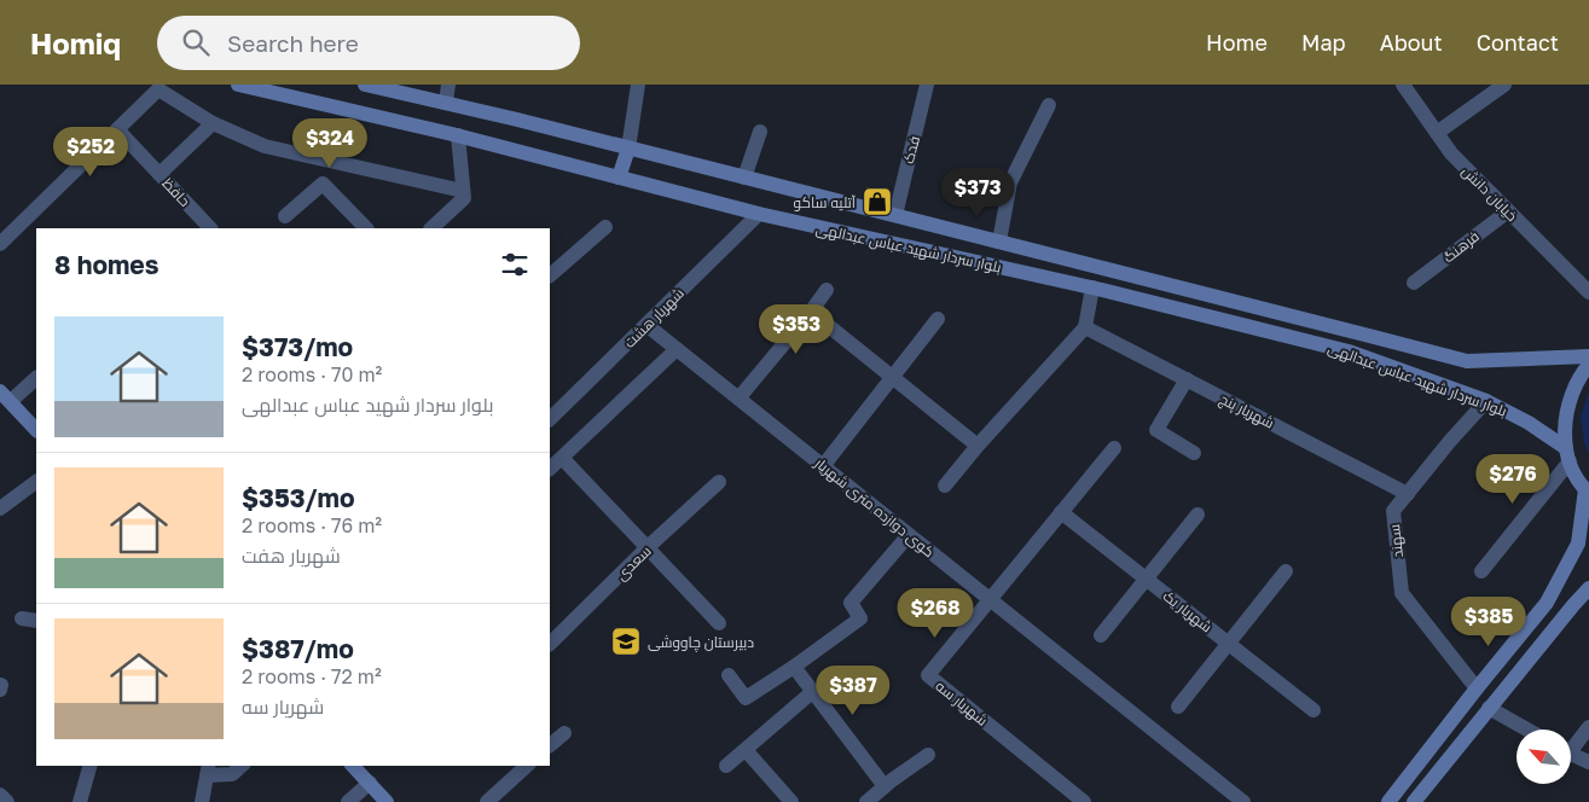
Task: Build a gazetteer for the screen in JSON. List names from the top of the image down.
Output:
{
  "streets": {
    "street": [
      "فدک",
      "حافظ",
      "خیابان دانش",
      "فرهنگ",
      "بلوار سردار شهید عباس عبدالهی",
      "شهریار هشت",
      "شهریار پنج",
      "کوی دوازده متری شهریار",
      "سهند",
      "سعدی",
      "شهریار یک",
      "شهریار سه"
    ]
  },
  "crossings": [
    ["فدک", "بلوار سردار شهید عباس عبدالهی"],
    ["خیابان دانش", "فرهنگ"],
    ["بلوار سردار شهید عباس عبدالهی", "شهریار هشت"],
    ["بلوار سردار شهید عباس عبدالهی", "سهند"],
    ["شهریار هشت", "کوی دوازده متری شهریار"],
    ["شهریار پنج", "سهند"],
    ["کوی دوازده متری شهریار", "شهریار سه"],
    ["شهریار یک", "شهریار سه"]
  ],
  "places": {
    "shop": ["آتلیه ساکو"],
    "school or university": ["دبیرستان چاووشی"]
  },
  "north": "top left",
  "page": {
    "header": "Homiq",
    "search": "Search here",
    "nav": [
      "Home",
      "Map",
      "About",
      "Contact"
    ],
    "price": [
      "$324",
      "$252",
      "$373",
      "$353",
      "$276",
      "$268",
      "$385",
      "$387"
    ],
    "heading": "8 homes",
    "list": [
      {
        "name": "$373/mo",
        "note": "2 rooms · 70 m² · بلوار سردار شهید عباس عبدالهی"
      },
      {
        "name": "$353/mo",
        "note": "2 rooms · 76 m² · شهریار هفت"
      },
      {
        "name": "$387/mo",
        "note": "2 rooms · 72 m² · شهریار سه"
      }
    ]
  }
}
